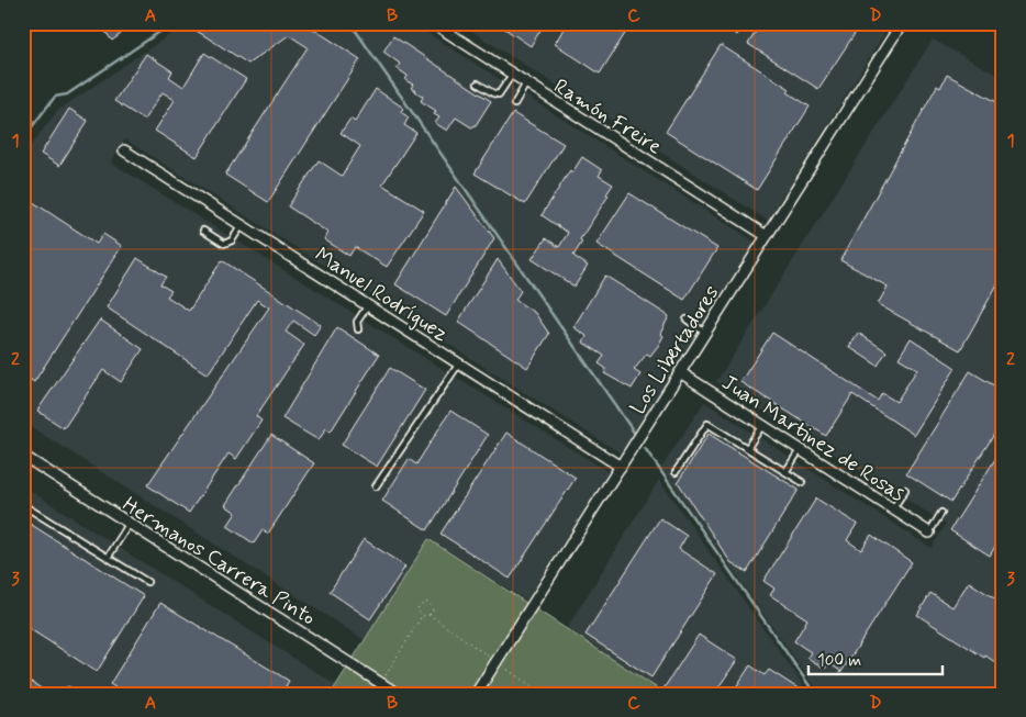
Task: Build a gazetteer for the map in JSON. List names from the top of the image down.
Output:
{
  "streets": {
    "street": [
      "Ramón Freire",
      "Manuel Rodríguez",
      "Los Libertadores",
      "Juan Martinez de Rosas",
      "Hermanos Carrera Pinto"
    ]
  },
  "crossings": [
    ["Ramón Freire", "Los Libertadores"],
    ["Manuel Rodríguez", "Los Libertadores"],
    ["Los Libertadores", "Juan Martinez de Rosas"]
  ],
  "scale_bar": "100 m",
  "grid": {
    "columns": [
      "A",
      "B",
      "C",
      "D"
    ],
    "rows": ["1", "2", "3"]
  }
}
